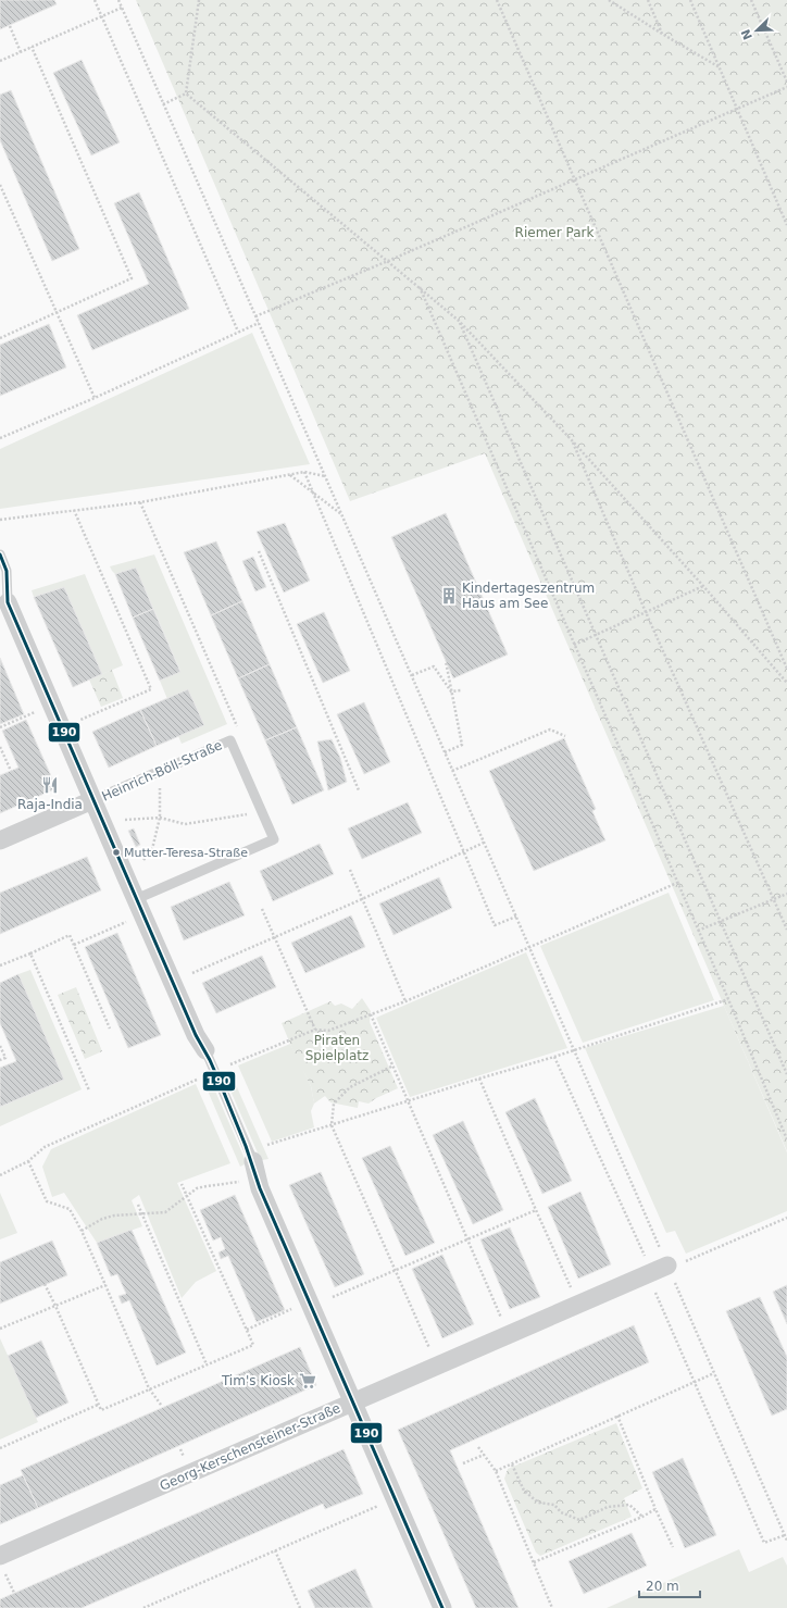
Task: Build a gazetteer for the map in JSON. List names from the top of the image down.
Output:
{
  "streets": {
    "street": ["Heinrich-Böll-Straße", "Georg-Kerschensteiner-Straße"]
  },
  "parks": ["Riemer Park", "Piraten Spielplatz"],
  "places": {
    "building": ["Kindertageszentrum Haus am See"],
    "restaurant": ["Raja-India"],
    "other": ["Mutter-Teresa-Straße"],
    "supermarket": ["Tim's Kiosk"]
  },
  "lines": ["transit line 190"],
  "scale_bar": "20 m",
  "north": "bottom left"
}
